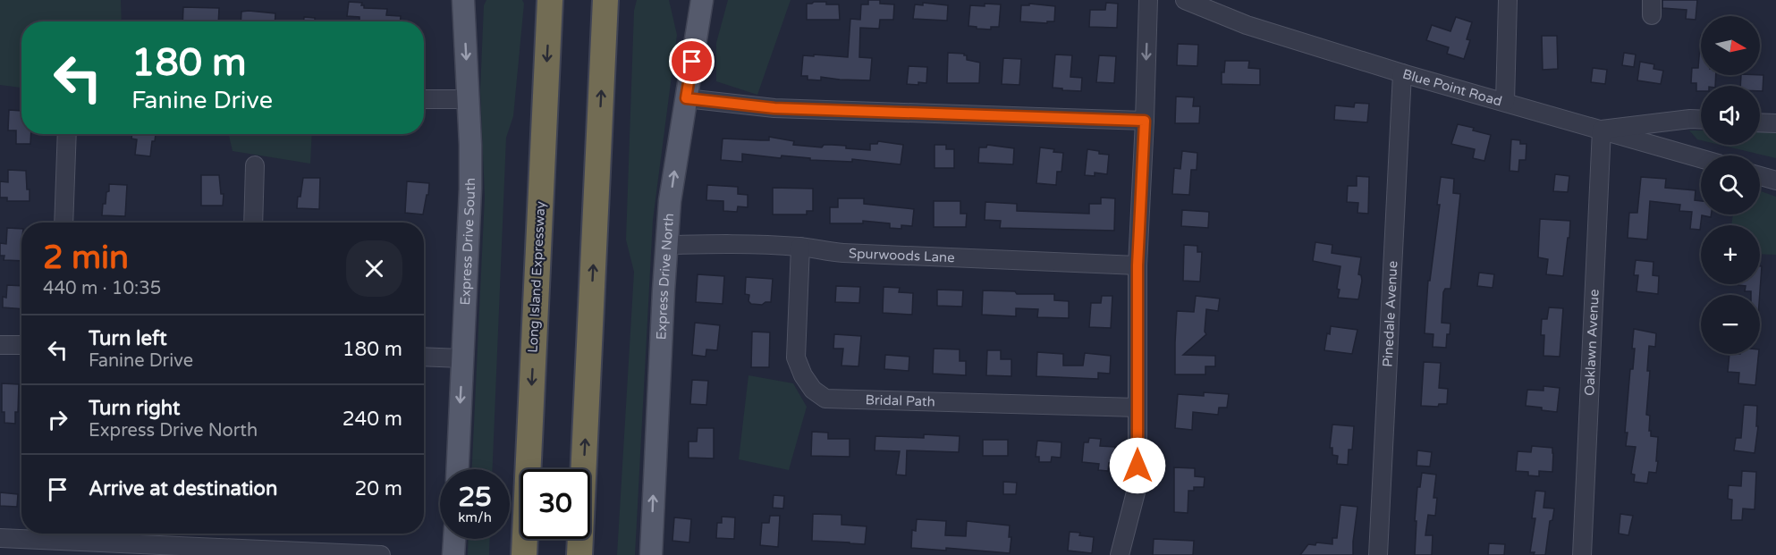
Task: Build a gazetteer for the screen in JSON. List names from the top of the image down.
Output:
{
  "streets": {
    "highway": ["Long Island Expressway"],
    "main road": ["Express Drive South", "Express Drive North"],
    "street": [
      "Blue Point Road",
      "Spurwoods Lane",
      "Pinedale Avenue",
      "Oaklawn Avenue",
      "Bridal Path"
    ]
  },
  "crossings": [
    ["Blue Point Road", "Pinedale Avenue"],
    ["Blue Point Road", "Oaklawn Avenue"],
    ["Spurwoods Lane", "Express Drive North"],
    ["Spurwoods Lane", "Bridal Path"]
  ],
  "one_way": ["Express Drive South", "Express Drive North"],
  "north": "right",
  "page": {
    "map_buttons": ["+", "−"],
    "turn": ["180 m", "Fanine Drive"],
    "heading": ["2 min", "440 m · 10:35"],
    "list": [
      {
        "name": "Turn left",
        "note": "Fanine Drive",
        "value": "180 m"
      },
      {
        "name": "Turn right",
        "note": "Express Drive North",
        "value": "240 m"
      },
      {
        "name": "Arrive at destination",
        "value": "20 m"
      }
    ],
    "speed": "25 km/h",
    "limit": "30"
  }
}
